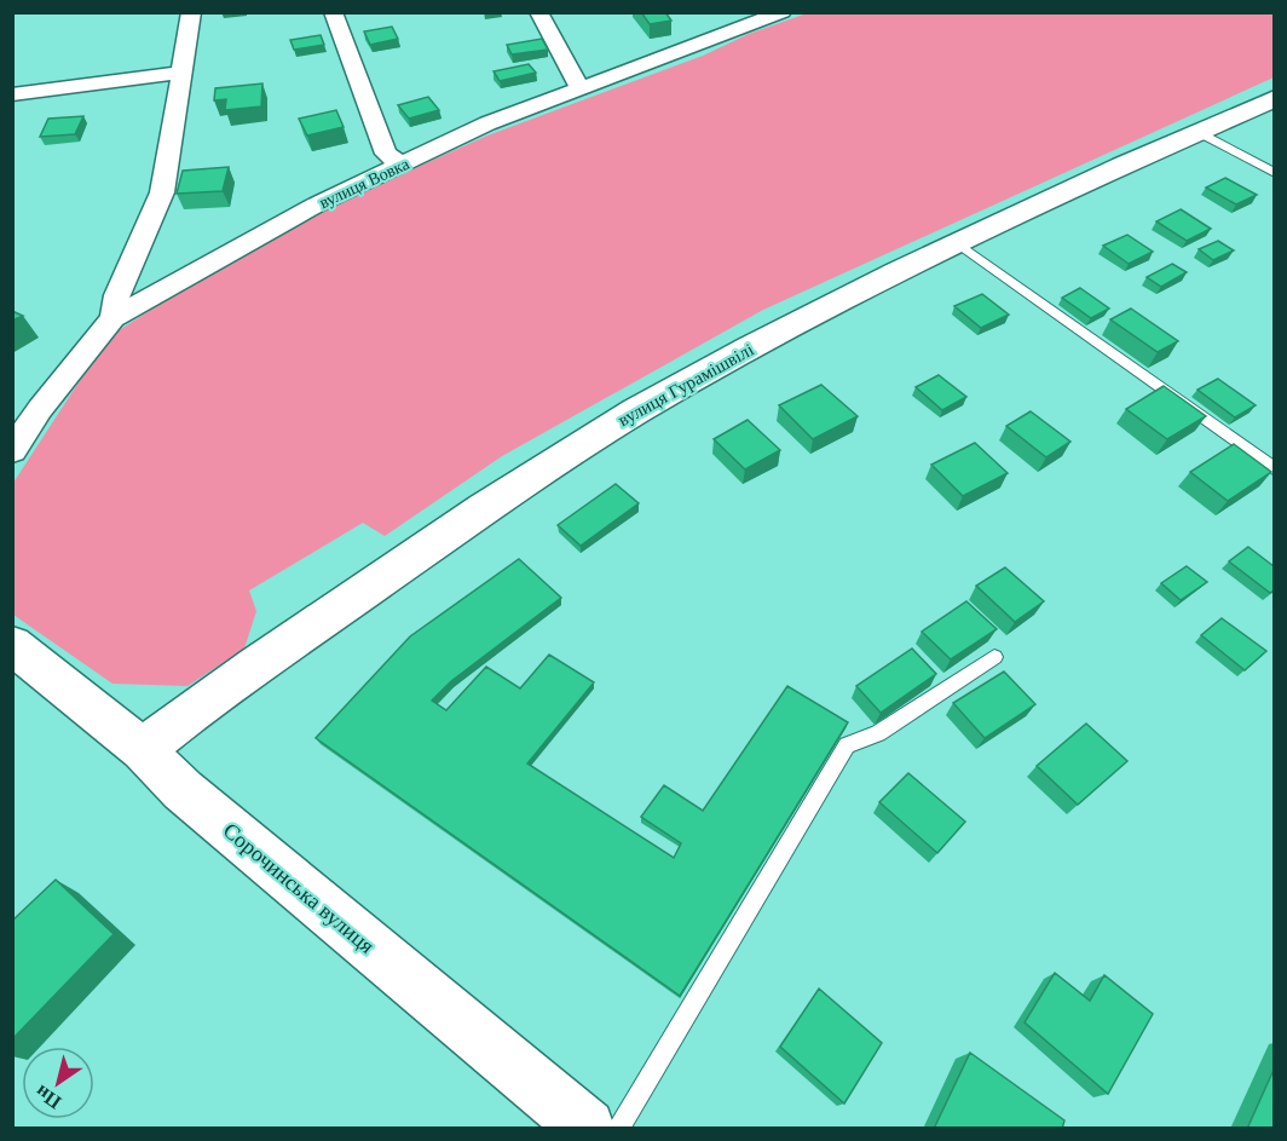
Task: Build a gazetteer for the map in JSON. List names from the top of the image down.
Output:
{
  "streets": {
    "main road": ["вулиця Гурамішвілі", "Сорочинська вулиця"],
    "street": ["вулиця Вовка"]
  },
  "crossings": [
    ["вулиця Гурамішвілі", "Сорочинська вулиця"]
  ],
  "north": "bottom left"
}
